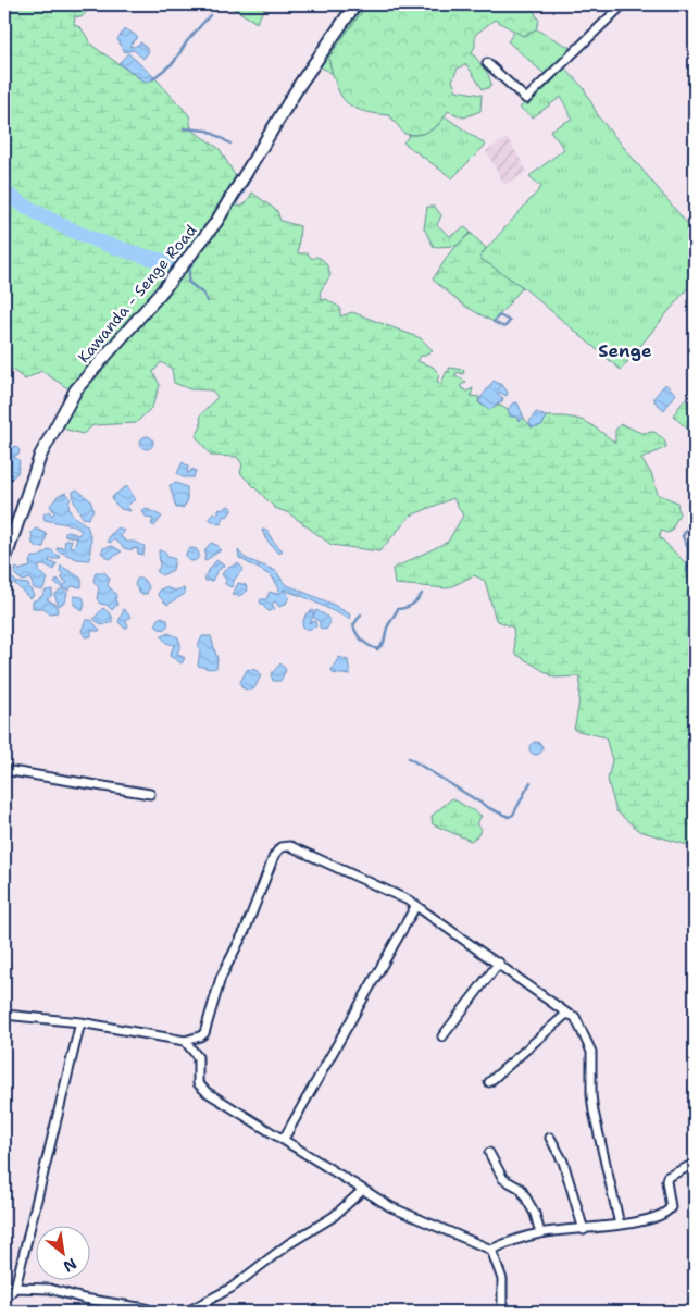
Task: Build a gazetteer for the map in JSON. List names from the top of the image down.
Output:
{
  "streets": {
    "street": ["Kawanda - Senge Road"]
  },
  "districts": ["Senge"],
  "north": "bottom right"
}
